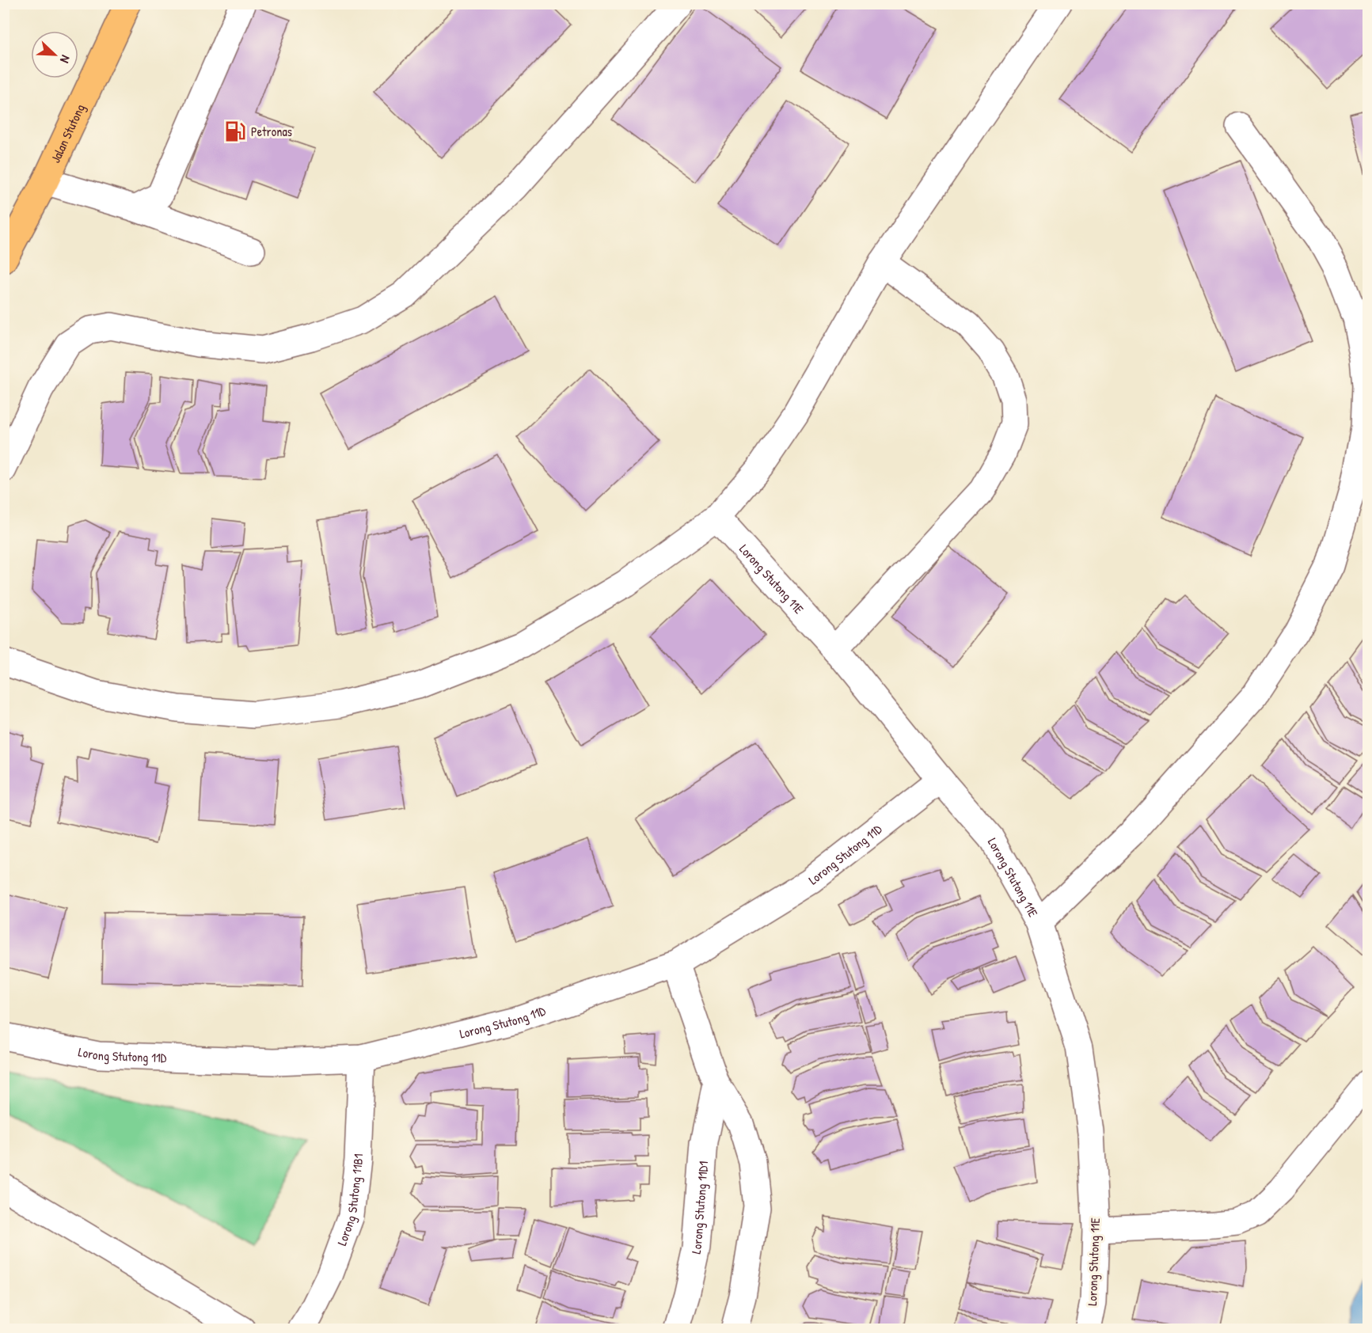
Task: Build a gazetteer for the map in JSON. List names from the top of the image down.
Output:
{
  "streets": {
    "main road": ["Jalan Stutong"],
    "street": [
      "Lorong Stutong 11E",
      "Lorong Stutong 11D",
      "Lorong Stutong 11B1",
      "Lorong Stutong 11D1"
    ]
  },
  "crossings": [
    ["Lorong Stutong 11E", "Lorong Stutong 11D"],
    ["Lorong Stutong 11D", "Lorong Stutong 11B1"]
  ],
  "places": {
    "fuel station": ["Petronas"]
  },
  "north": "bottom right"
}
